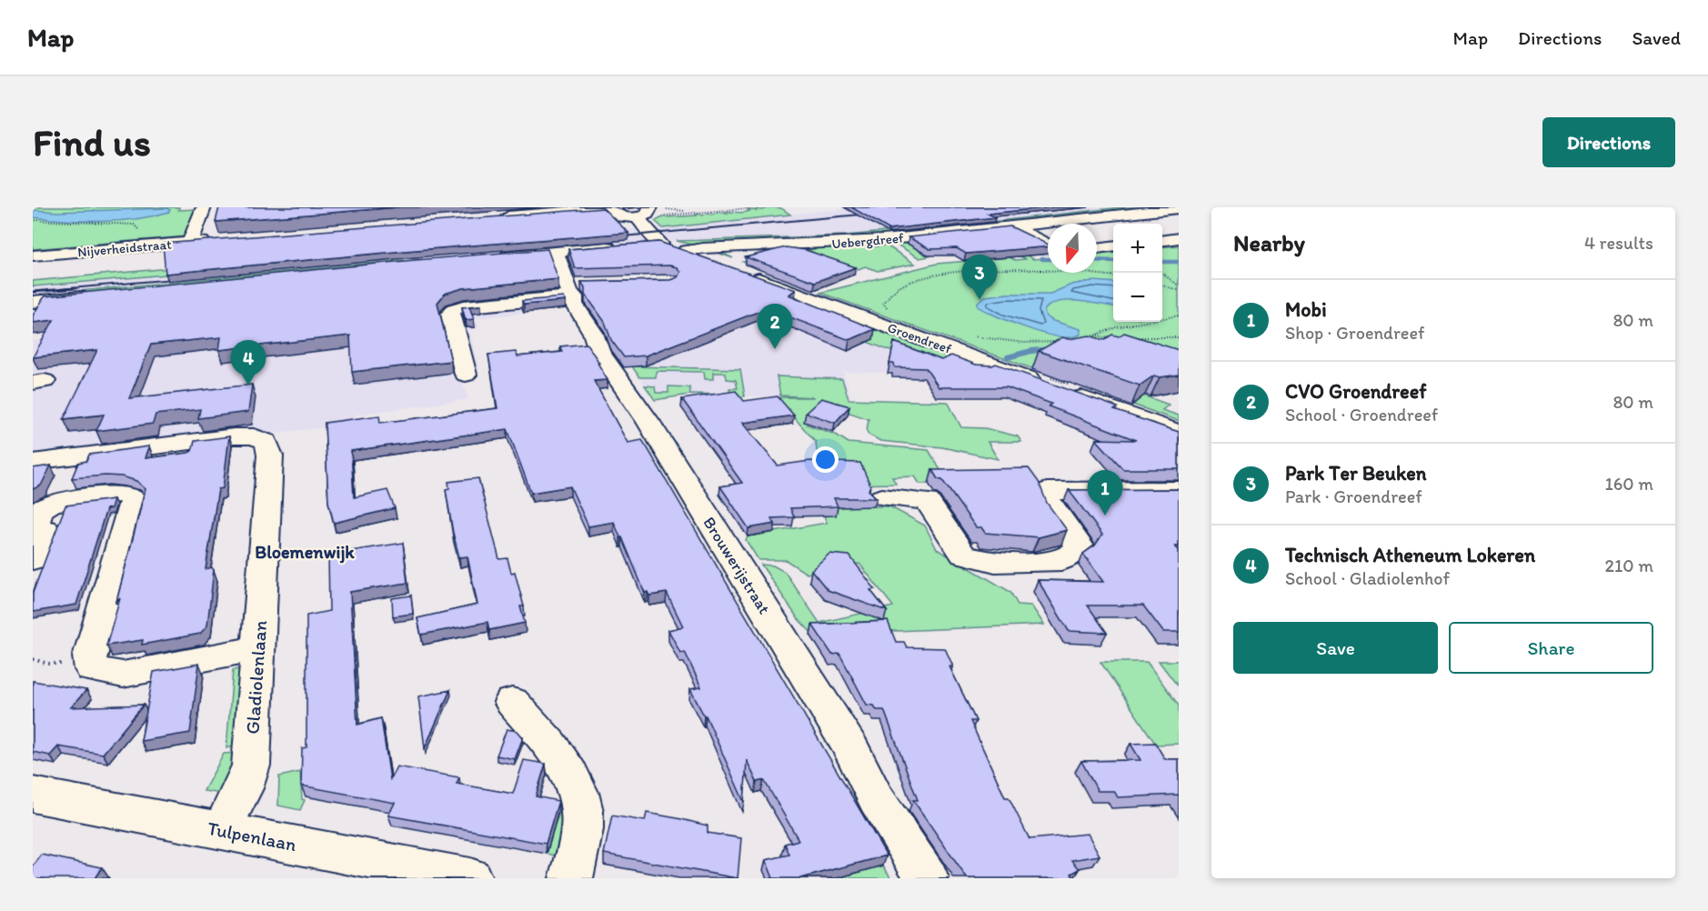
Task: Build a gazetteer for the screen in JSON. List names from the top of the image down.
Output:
{
  "streets": {
    "street": [
      "Uebergdreef",
      "Nijverheidstraat",
      "Groendreef",
      "Brouwerijstraat",
      "Gladiolenlaan",
      "Tulpenlaan"
    ]
  },
  "crossings": [
    ["Gladiolenlaan", "Tulpenlaan"]
  ],
  "districts": ["Bloemenwijk"],
  "north": "bottom",
  "page": {
    "header": "Map",
    "nav": ["Map", "Directions", "Saved"],
    "buttons": [
      "Directions",
      ["Save", "Share"]
    ],
    "title": "Find us",
    "heading": ["Nearby", "4 results"],
    "map_buttons": ["+", "−"],
    "pins": [
      "3",
      "2",
      "4",
      "1"
    ],
    "list": [
      {
        "mark": "1",
        "name": "Mobi",
        "note": "Shop · Groendreef",
        "value": "80 m"
      },
      {
        "mark": "2",
        "name": "CVO Groendreef",
        "note": "School · Groendreef",
        "value": "80 m"
      },
      {
        "mark": "3",
        "name": "Park Ter Beuken",
        "note": "Park · Groendreef",
        "value": "160 m"
      },
      {
        "mark": "4",
        "name": "Technisch Atheneum Lokeren",
        "note": "School · Gladiolenhof",
        "value": "210 m"
      }
    ]
  }
}
